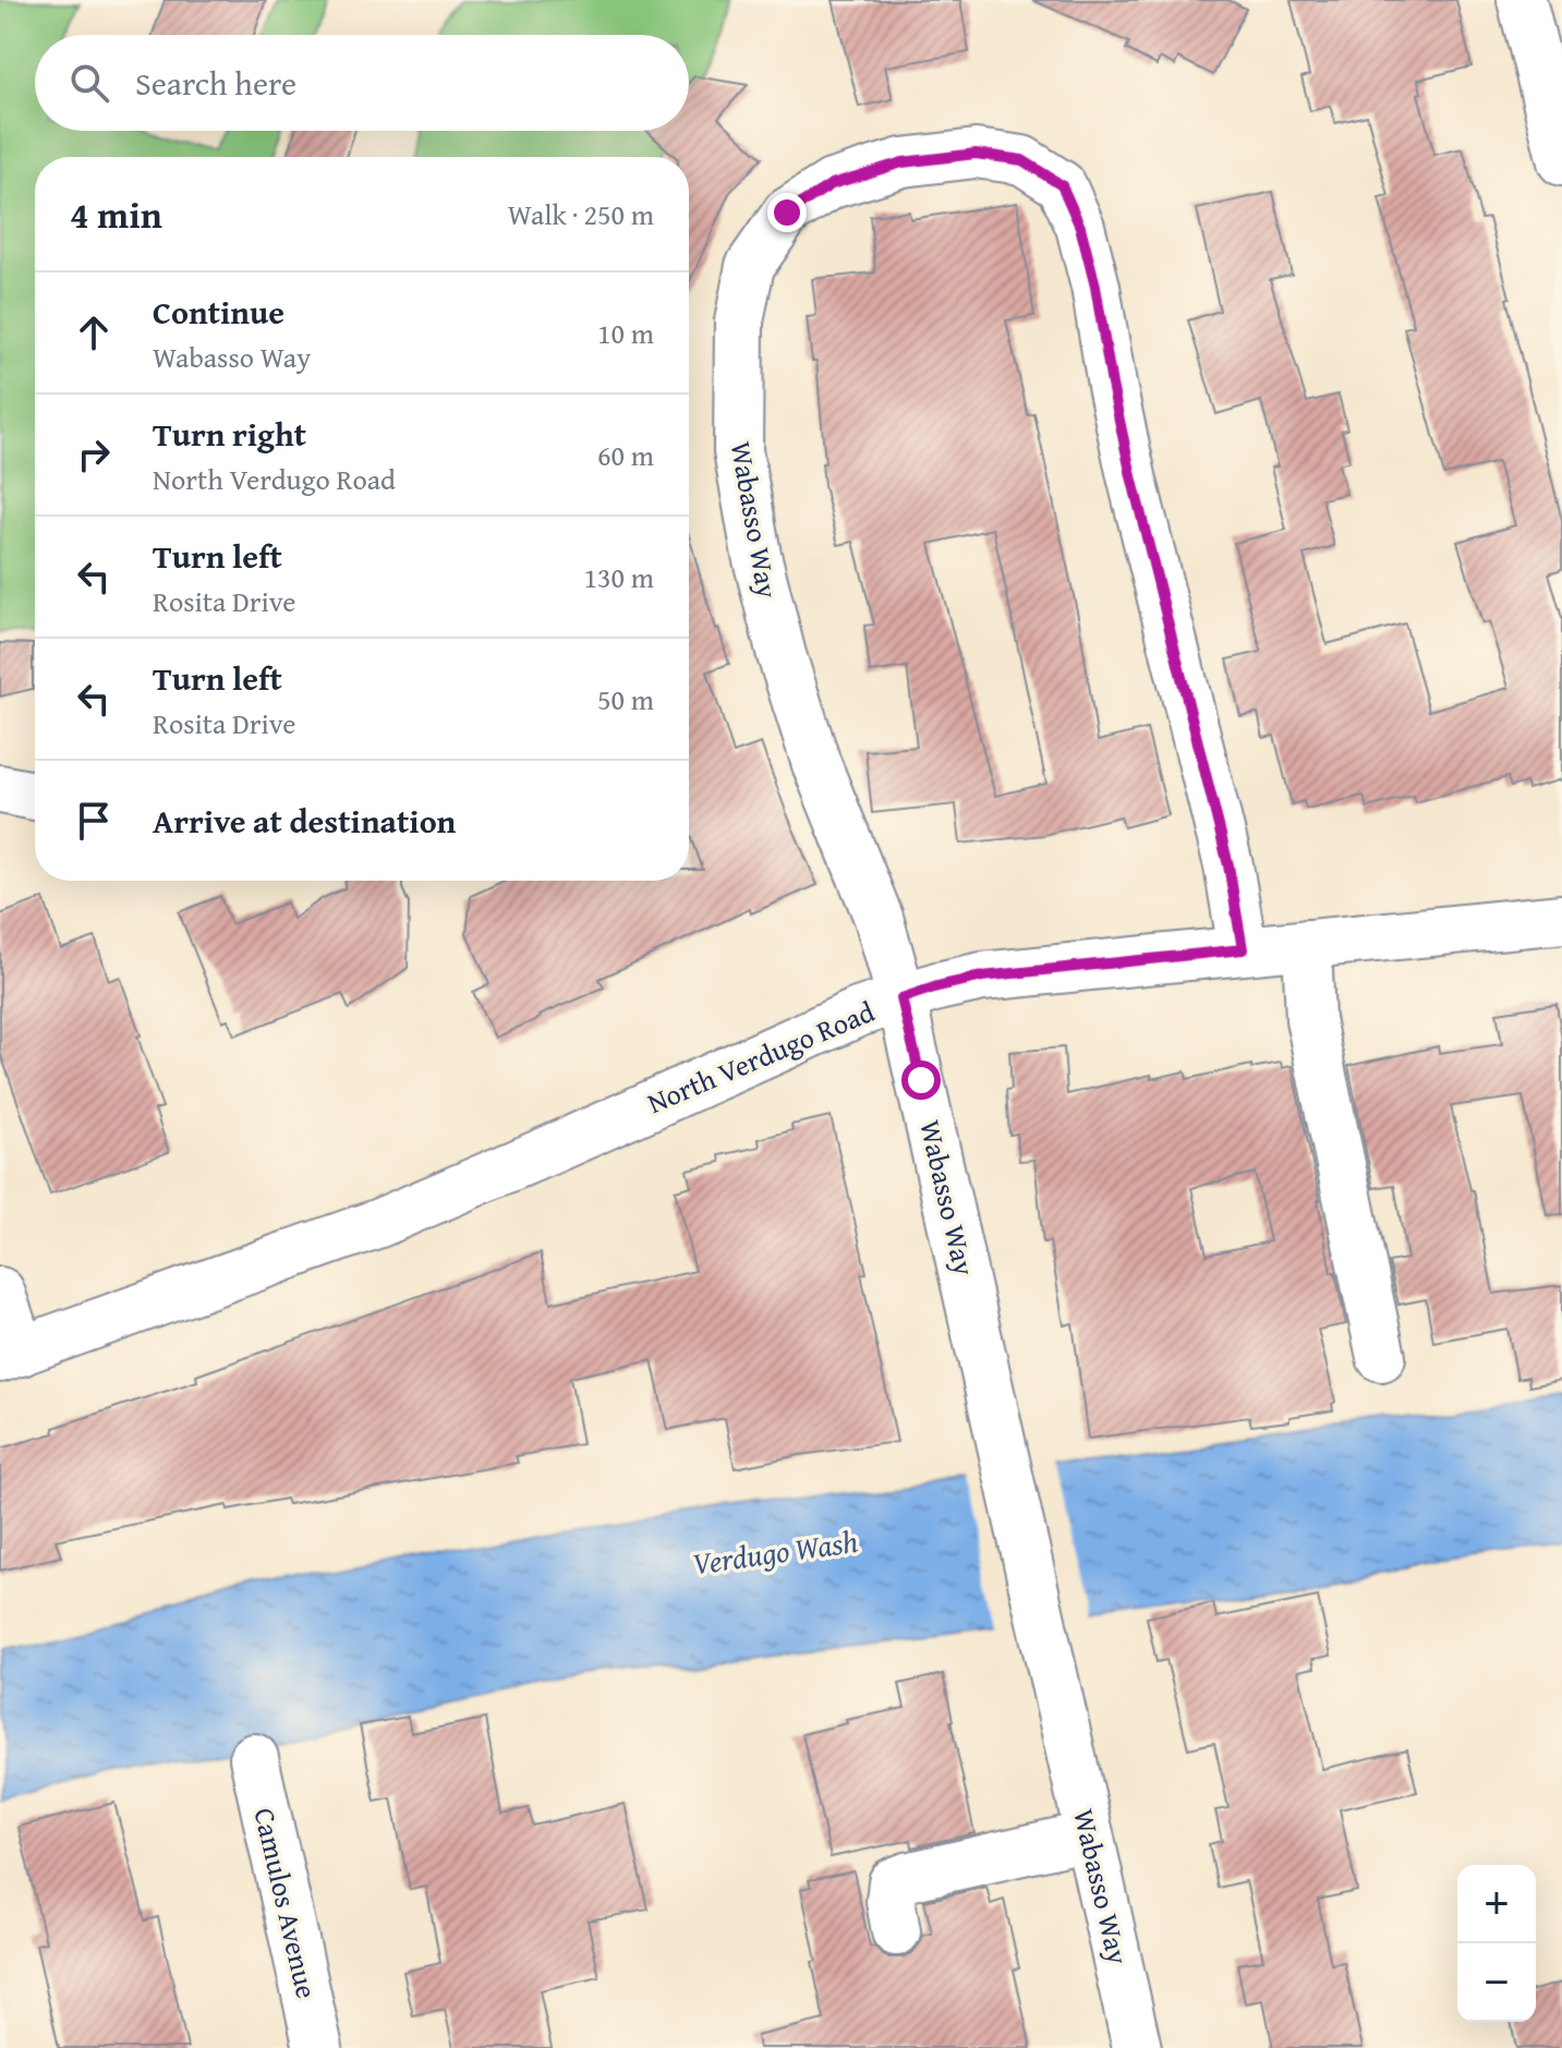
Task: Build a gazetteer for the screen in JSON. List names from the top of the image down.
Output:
{
  "streets": {
    "street": ["Wabasso Way", "North Verdugo Road", "Camulos Avenue"]
  },
  "crossings": [
    ["Wabasso Way", "North Verdugo Road"]
  ],
  "water": ["Verdugo Wash"],
  "page": {
    "search": "Search here",
    "heading": ["4 min", "Walk · 250 m"],
    "list": [
      ["Continue", "Wabasso Way", "10 m"],
      ["Turn right", "North Verdugo Road", "60 m"],
      ["Turn left", "Rosita Drive", "130 m"],
      ["Turn left", "Rosita Drive", "50 m"],
      "Arrive at destination"
    ],
    "map_buttons": ["+", "−"]
  }
}
